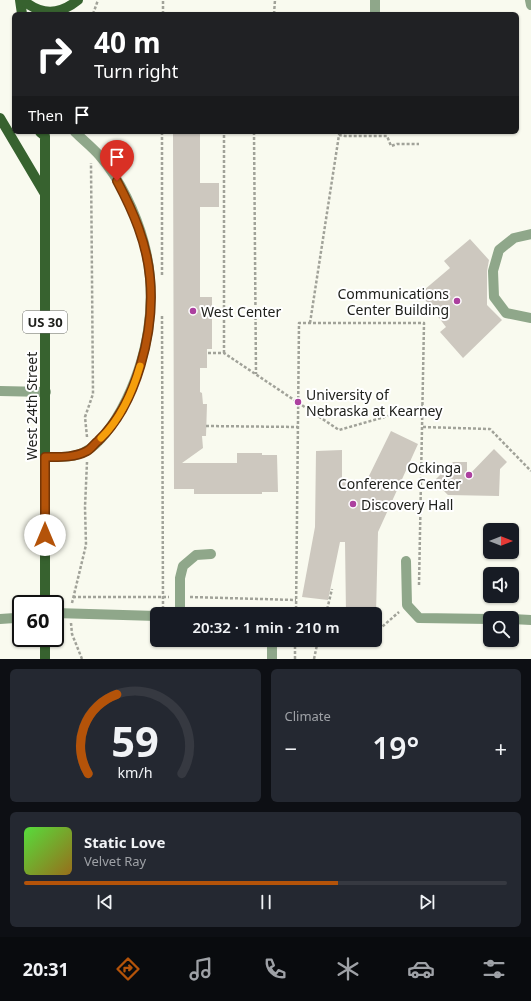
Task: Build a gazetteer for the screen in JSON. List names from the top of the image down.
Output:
{
  "streets": {
    "main road": ["US 30", "West 24th Street"]
  },
  "places": [
    "Communications Center Building",
    "West Center",
    "University of Nebraska at Kearney",
    "Ockinga Conference Center",
    "Discovery Hall"
  ],
  "north": "right",
  "page": {
    "turn": ["40 m", "Turn right"],
    "then": "Then",
    "limit": "60",
    "trip": "20:32 · 1 min · 210 m",
    "tile": "Climate",
    "heat": ["−", "19°", "+"],
    "song": ["Static Love", "Velvet Ray"],
    "tabs": "20:31",
    "gauge": ["59", "km/h"]
  }
}
